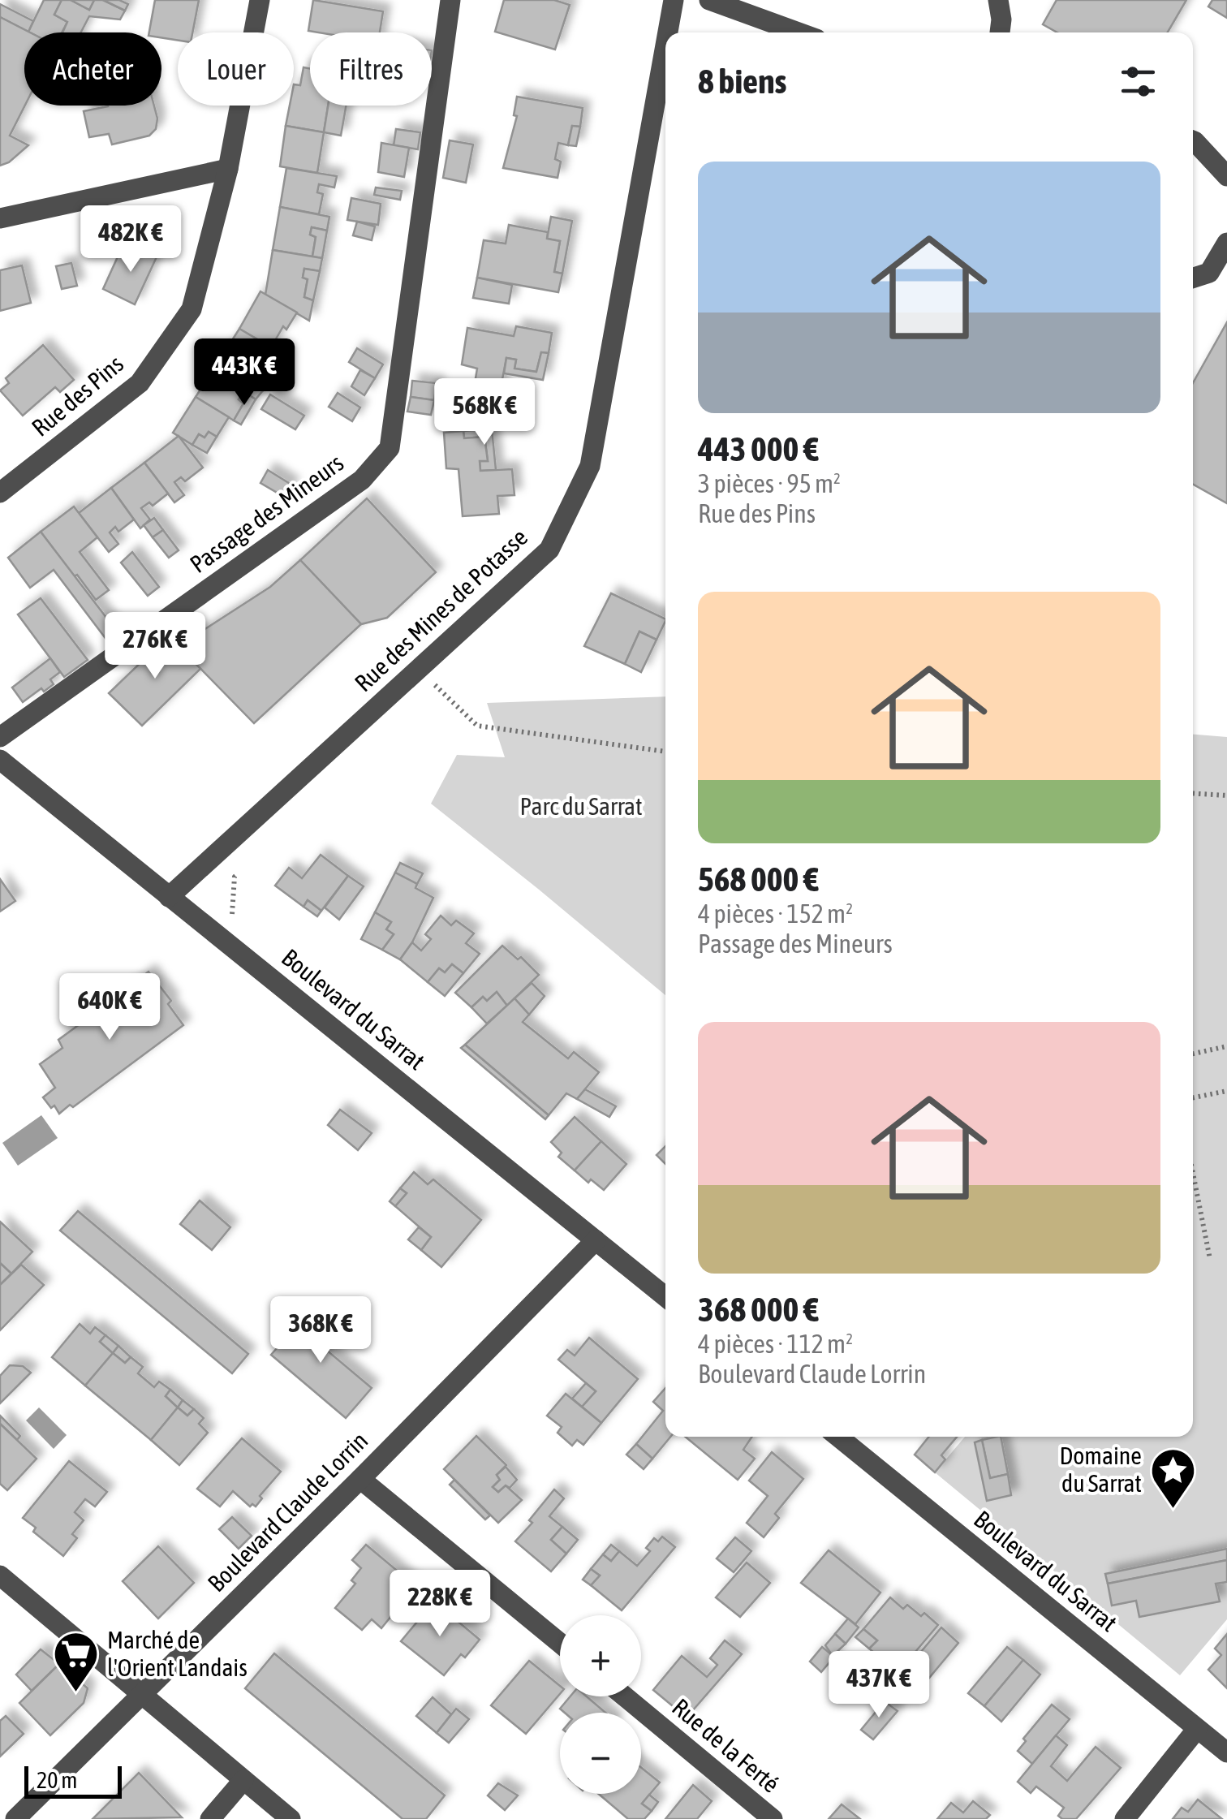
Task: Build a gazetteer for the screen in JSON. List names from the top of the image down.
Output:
{
  "streets": {
    "street": [
      "Rue des Pins",
      "Passage des Mineurs",
      "Rue des Mines de Potasse",
      "Boulevard du Sarrat",
      "Boulevard Claude Lorrin",
      "Rue de la Ferté"
    ]
  },
  "crossings": [
    ["Rue des Mines de Potasse", "Boulevard du Sarrat"],
    ["Boulevard du Sarrat", "Boulevard Claude Lorrin"]
  ],
  "parks": ["Parc du Sarrat"],
  "places": {
    "place": ["Domaine du Sarrat"],
    "supermarket": ["Marché de l'Orient Landais"]
  },
  "scale_bar": "20 m",
  "page": {
    "chip": ["Acheter", "Louer", "Filtres"],
    "heading": "8 biens",
    "list": [
      {
        "name": "443 000 €",
        "note": "3 pièces · 95 m² · Rue des Pins"
      },
      {
        "name": "568 000 €",
        "note": "4 pièces · 152 m² · Passage des Mineurs"
      },
      {
        "name": "368 000 €",
        "note": "4 pièces · 112 m² · Boulevard Claude Lorrin"
      }
    ],
    "price": [
      "482K €",
      "443K €",
      "568K €",
      "276K €",
      "640K €",
      "368K €",
      "228K €",
      "437K €"
    ],
    "map_buttons": ["+", "−"],
    "scale": "20 m"
  }
}
